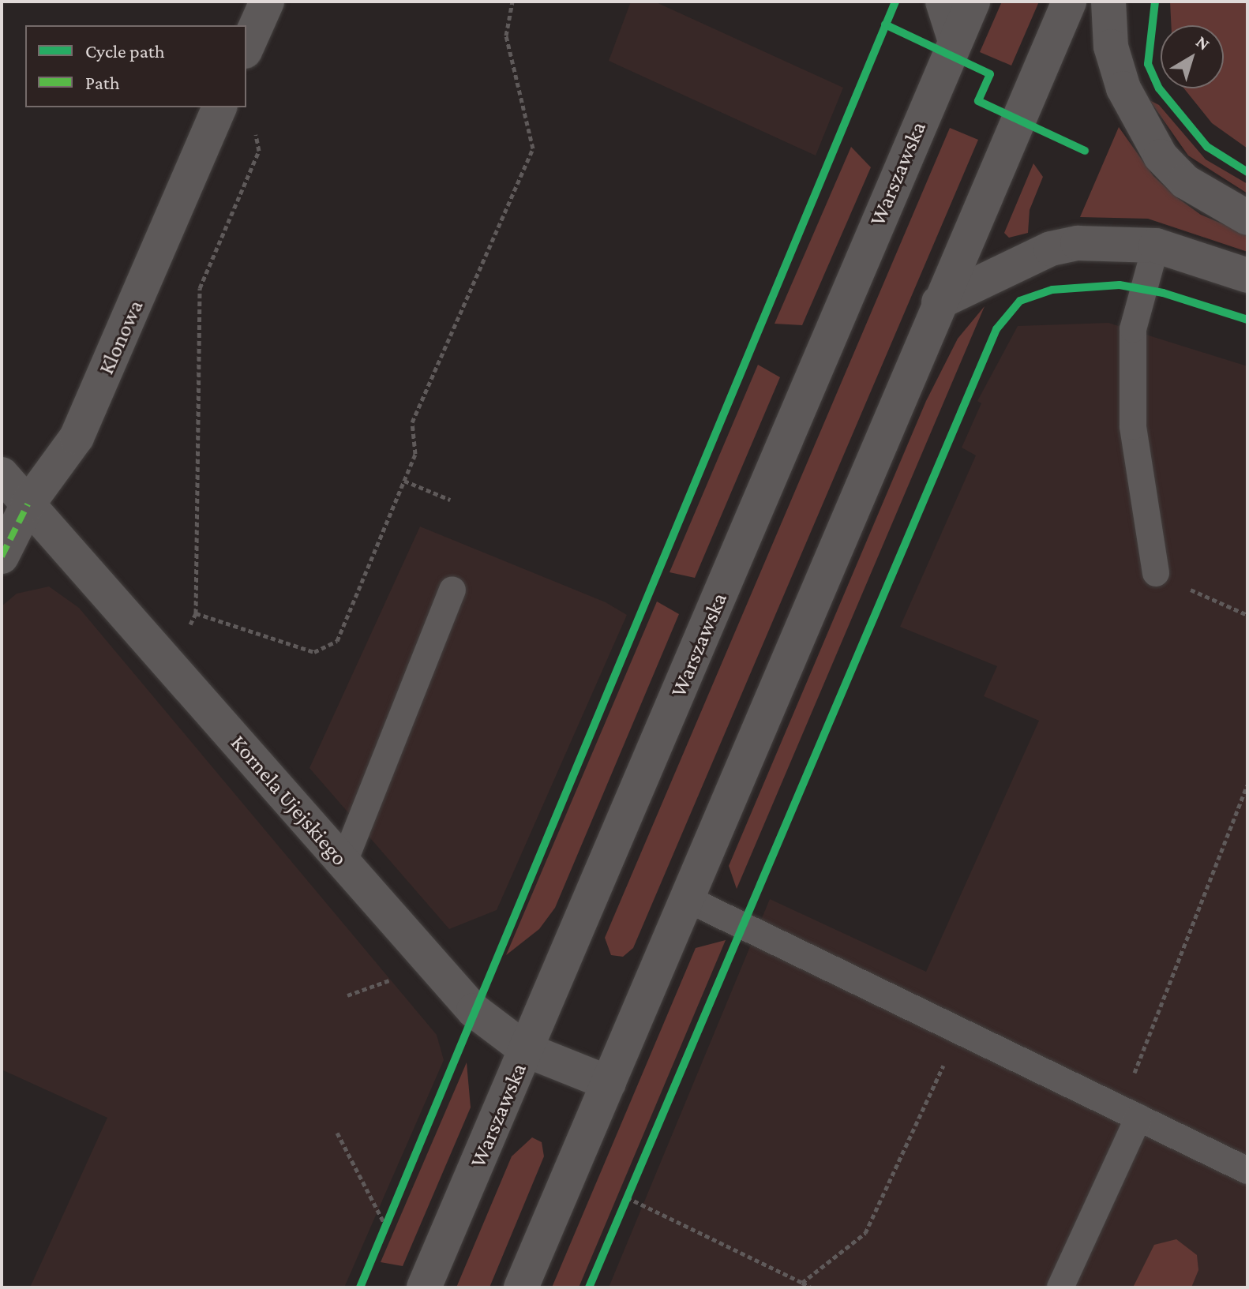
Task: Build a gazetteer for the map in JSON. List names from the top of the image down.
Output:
{
  "streets": {
    "main road": ["Warszawska", "Klonowa", "Kornela Ujejskiego"]
  },
  "crossings": [
    ["Warszawska", "Kornela Ujejskiego"],
    ["Klonowa", "Kornela Ujejskiego"]
  ],
  "legend": ["Cycle path", "Path"],
  "north": "top right"
}
